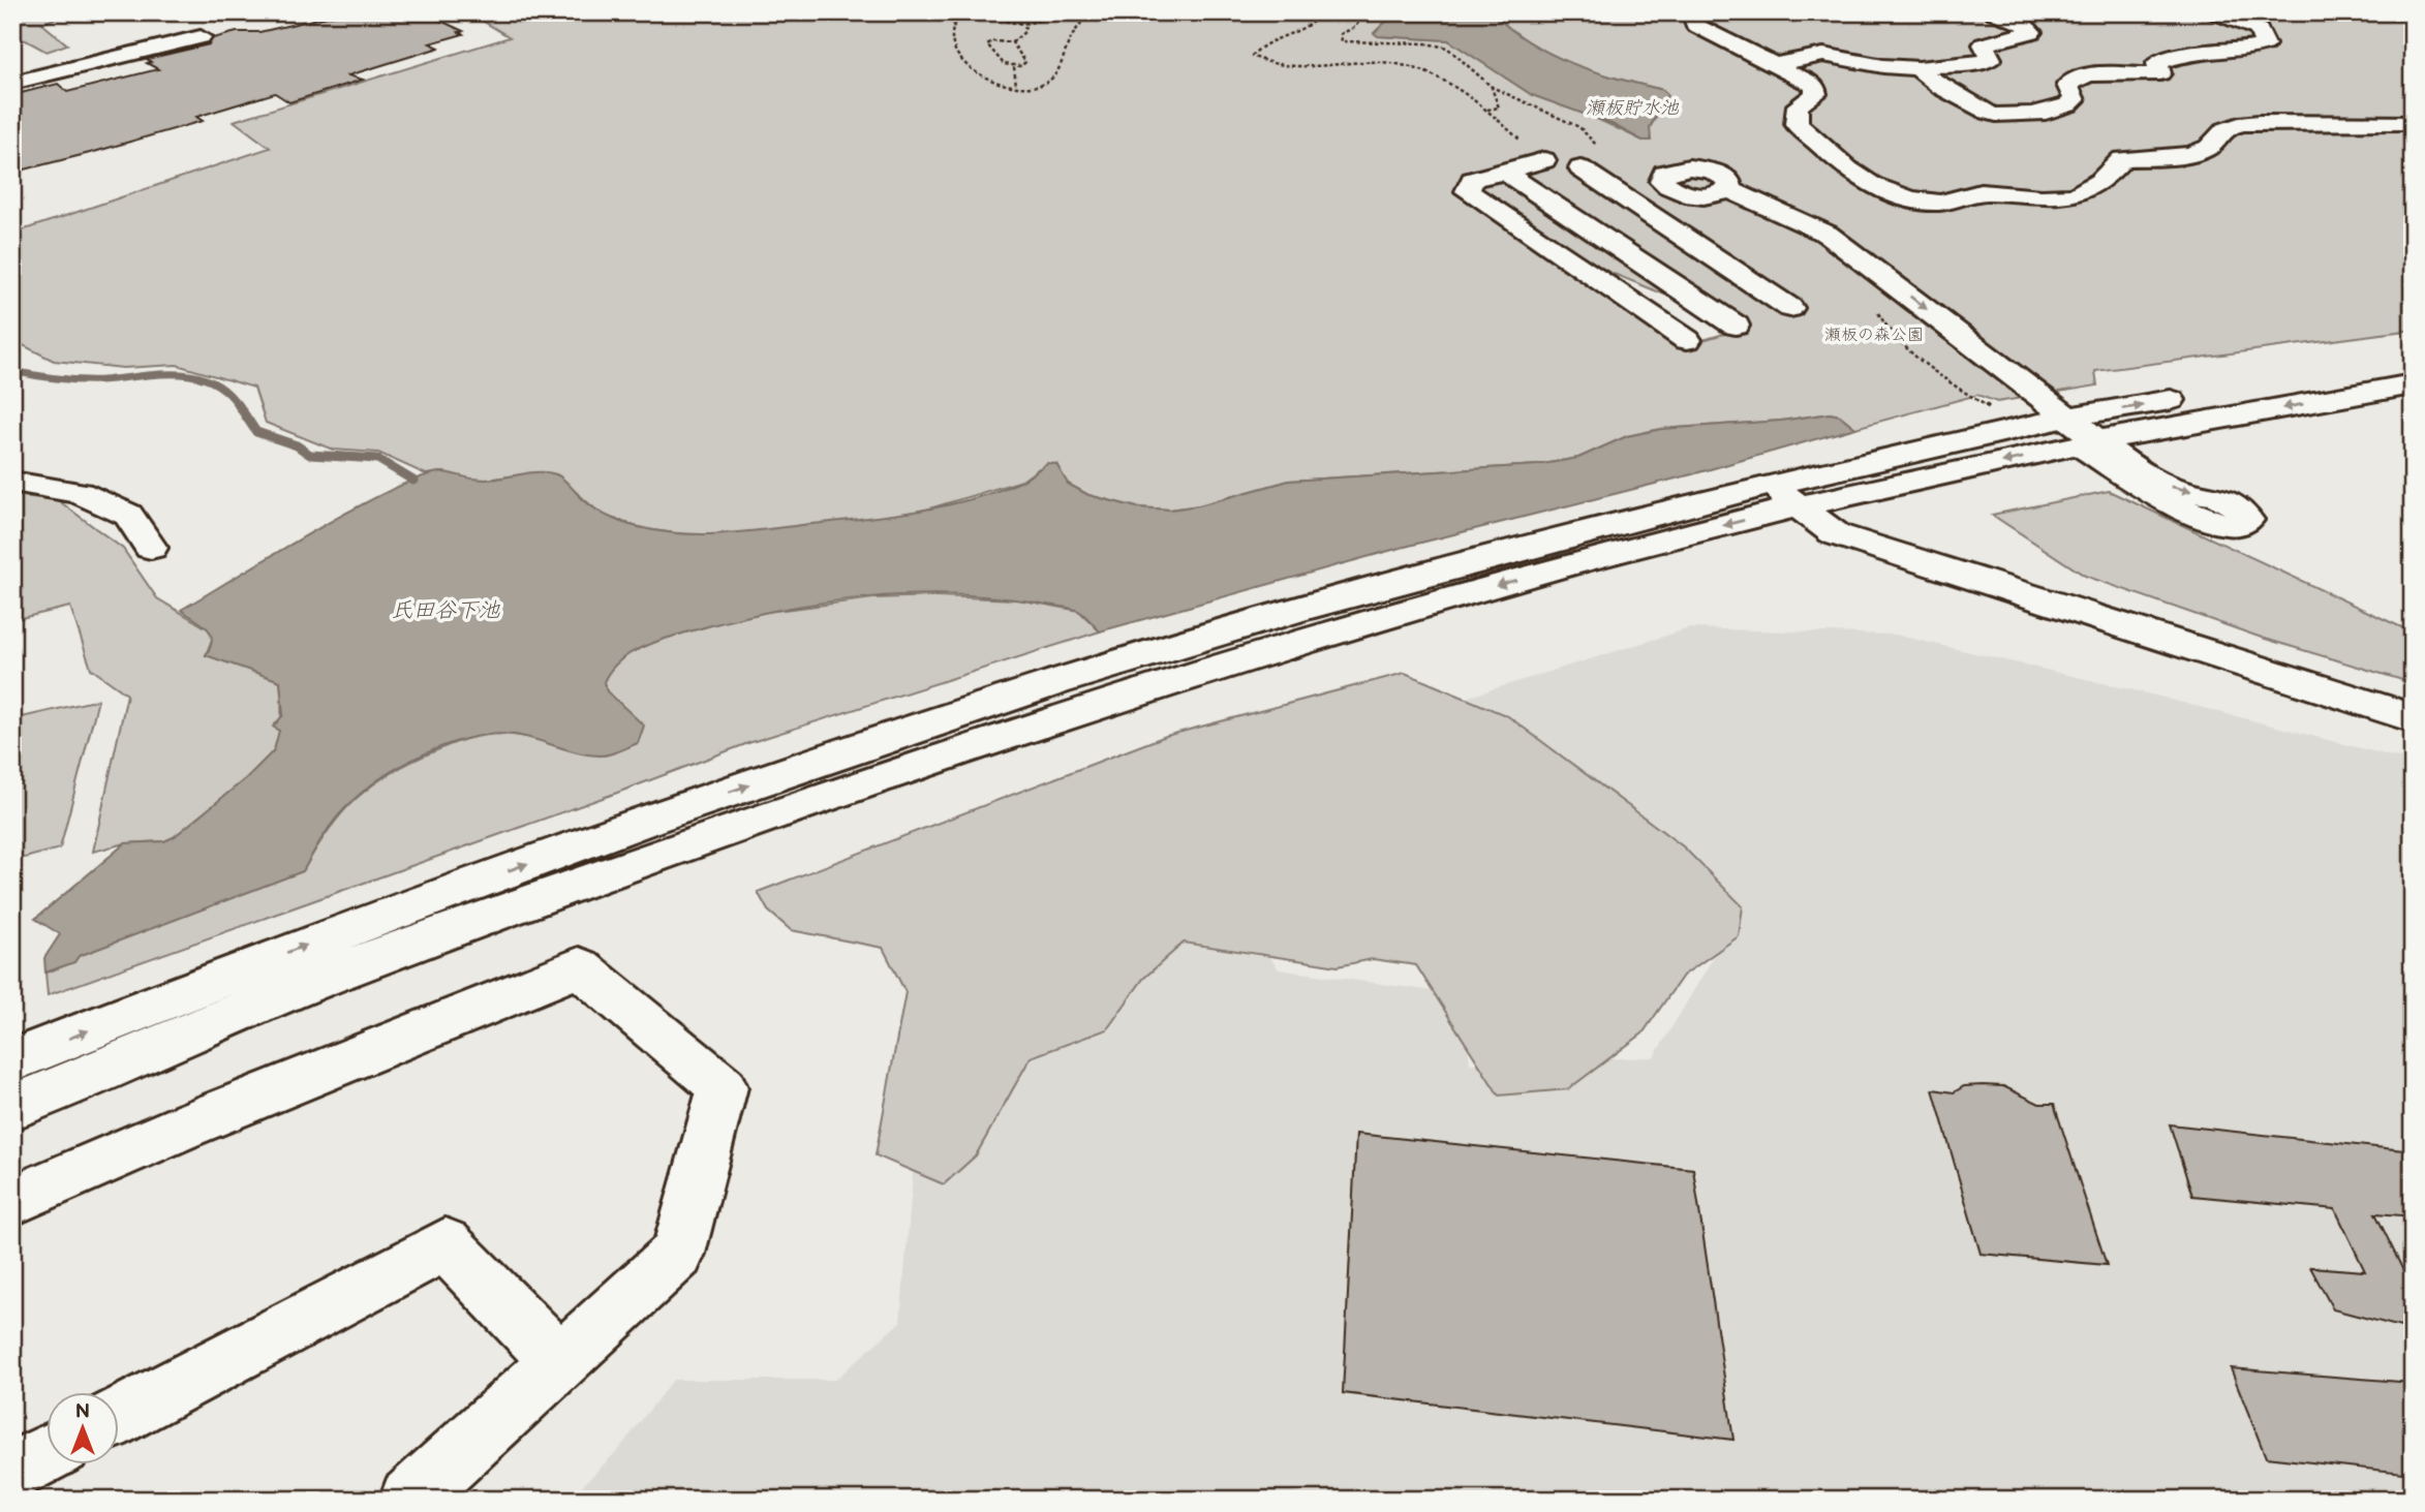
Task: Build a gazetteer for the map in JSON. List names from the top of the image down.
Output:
{
  "water": ["瀬板貯水池", "氏田谷下池"],
  "parks": ["瀬板の森公園"],
  "north": "top"
}
